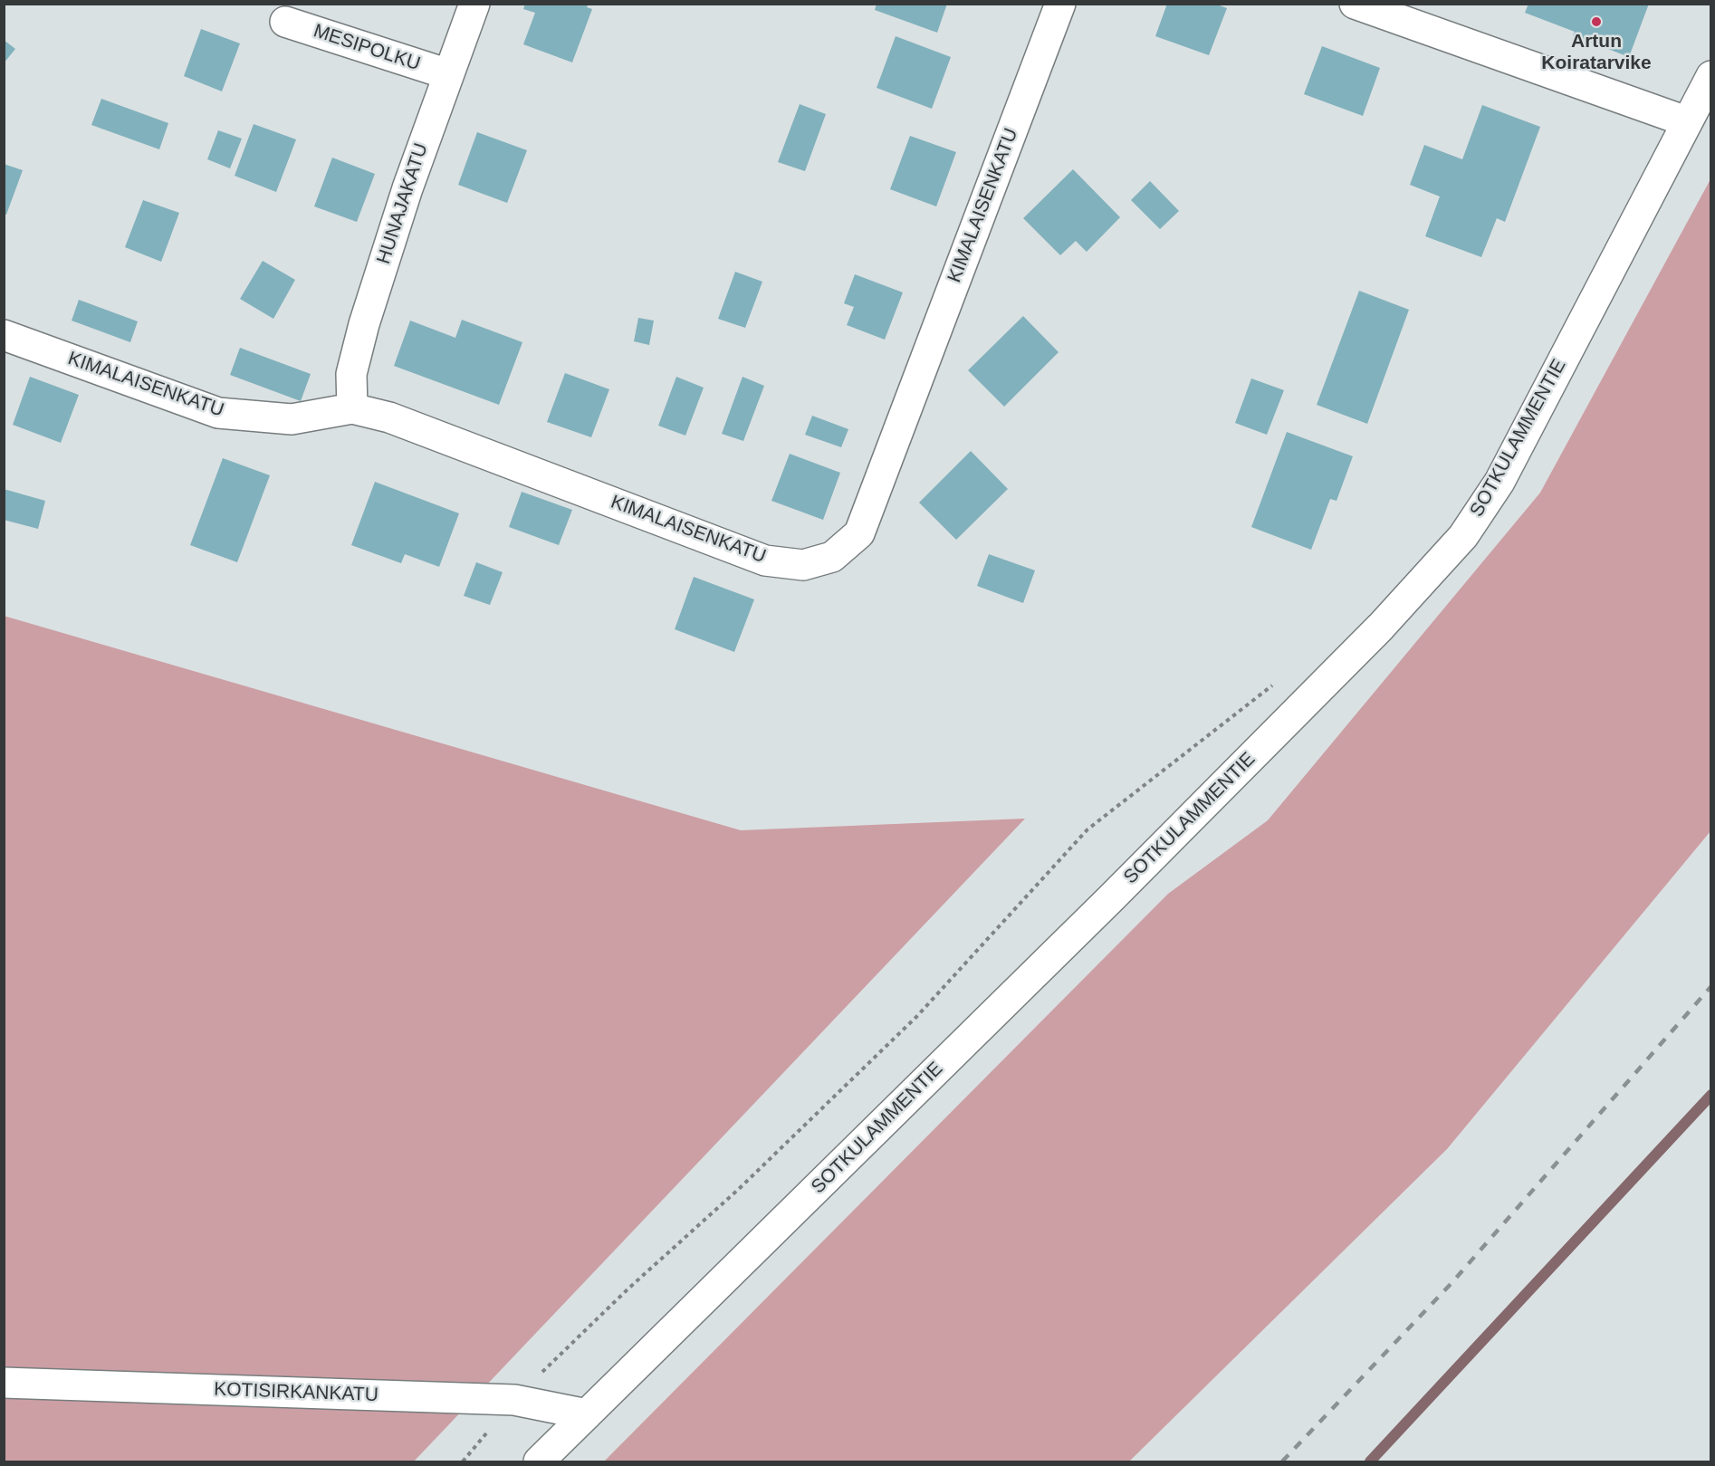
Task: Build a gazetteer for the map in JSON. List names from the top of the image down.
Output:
{
  "streets": {
    "street": [
      "MESIPOLKU",
      "HUNAJAKATU",
      "KIMALAISENKATU",
      "SOTKULAMMENTIE",
      "KOTISIRKANKATU"
    ]
  },
  "crossings": [
    ["MESIPOLKU", "HUNAJAKATU"],
    ["HUNAJAKATU", "KIMALAISENKATU"],
    ["SOTKULAMMENTIE", "KOTISIRKANKATU"]
  ],
  "places": ["Artun Koiratarvike"]
}
